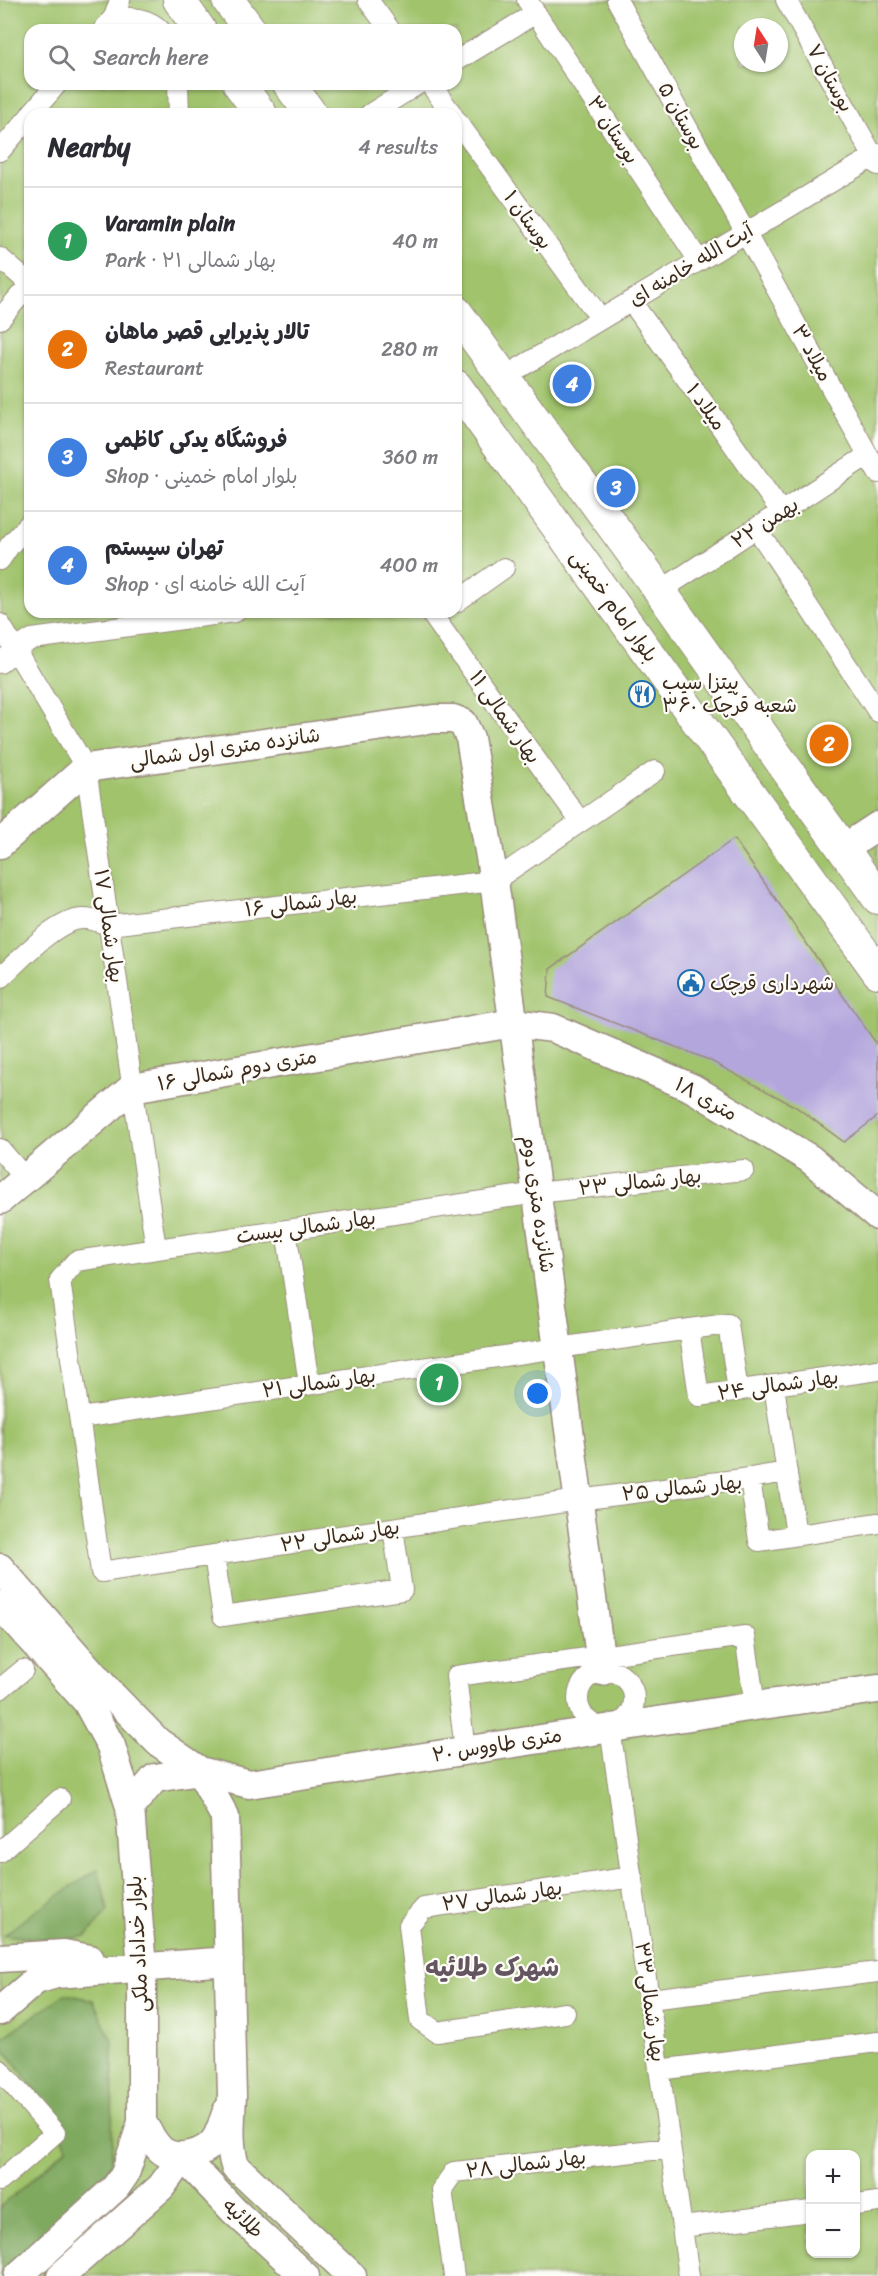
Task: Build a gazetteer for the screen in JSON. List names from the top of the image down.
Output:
{
  "streets": {
    "main road": ["بلوار امام خمینی"],
    "street": [
      "بوستان ۷",
      "بوستان ۵",
      "بوستان ۳",
      "بوستان ۱",
      "آیت الله خامنه ای",
      "میلاد ۳",
      "میلاد ۱",
      "۲۲ بهمن",
      "بهار شمالی ۱۱",
      "شانزده متری اول شمالی",
      "بهار شمالی ۱۶",
      "بهار شمالی ۱۷",
      "۱۶ متری دوم شمالی",
      "۱۸ متری",
      "بهار شمالی ۲۳",
      "شانزده متری دوم",
      "بهار شمالی بیست",
      "بهار شمالی ۲۱",
      "بهار شمالی ۲۴",
      "بهار شمالی ۲۵",
      "بهار شمالی ۲۲",
      "۲۰ متری طاووس",
      "بهار شمالی ۲۷",
      "بلوار خداداد ملکی",
      "بهار شمالی۳۳",
      "بهار شمالی ۲۸",
      "طلائیه"
    ]
  },
  "crossings": [
    ["بوستان ۷", "آیت الله خامنه ای"],
    ["بوستان ۵", "آیت الله خامنه ای"],
    ["بوستان ۵", "میلاد ۳"],
    ["بوستان ۳", "آیت الله خامنه ای"],
    ["بوستان ۱", "آیت الله خامنه ای"],
    ["آیت الله خامنه ای", "میلاد ۳"],
    ["آیت الله خامنه ای", "میلاد ۱"],
    ["میلاد ۳", "۲۲ بهمن"],
    ["میلاد ۱", "۲۲ بهمن"],
    ["شانزده متری اول شمالی", "بهار شمالی ۱۷"],
    ["شانزده متری اول شمالی", "شانزده متری دوم"],
    ["بهار شمالی ۱۶", "بهار شمالی ۱۷"],
    ["بهار شمالی ۱۶", "شانزده متری دوم"],
    ["بهار شمالی ۱۷", "۱۶ متری دوم شمالی"],
    ["بهار شمالی ۱۷", "بهار شمالی بیست"],
    ["۱۶ متری دوم شمالی", "۱۸ متری"],
    ["۱۶ متری دوم شمالی", "شانزده متری دوم"],
    ["۱۸ متری", "شانزده متری دوم"],
    ["بهار شمالی ۲۳", "شانزده متری دوم"],
    ["بهار شمالی ۲۳", "بهار شمالی بیست"],
    ["شانزده متری دوم", "بهار شمالی بیست"],
    ["شانزده متری دوم", "بهار شمالی ۲۱"],
    ["شانزده متری دوم", "بهار شمالی ۲۵"],
    ["شانزده متری دوم", "بهار شمالی ۲۲"],
    ["شانزده متری دوم", "۲۰ متری طاووس"],
    ["شانزده متری دوم", "بهار شمالی۳۳"],
    ["بهار شمالی بیست", "بهار شمالی ۲۱"],
    ["بهار شمالی بیست", "بهار شمالی ۲۲"],
    ["بهار شمالی ۲۱", "بهار شمالی ۲۲"],
    ["بهار شمالی ۲۵", "بهار شمالی ۲۲"],
    ["۲۰ متری طاووس", "بلوار خداداد ملکی"],
    ["۲۰ متری طاووس", "بهار شمالی۳۳"],
    ["بهار شمالی ۲۷", "بهار شمالی۳۳"],
    ["بهار شمالی۳۳", "بهار شمالی ۲۸"]
  ],
  "districts": ["شهرک طلائیه"],
  "places": {
    "restaurant": ["پیتزا سیب ۳۶۰ شعبه قرچک"],
    "public building": ["شهرداری قرچک"]
  },
  "north": "top",
  "page": {
    "search": "Search here",
    "heading": ["Nearby", "4 results"],
    "list": [
      {
        "mark": "1",
        "name": "Varamin plain",
        "note": "Park · بهار شمالی ۲۱",
        "value": "40 m"
      },
      {
        "mark": "2",
        "name": "تالار پذیرایی قصر ماهان",
        "note": "Restaurant",
        "value": "280 m"
      },
      {
        "mark": "3",
        "name": "فروشگاه یدکی کاظمی",
        "note": "Shop · بلوار امام خمینی",
        "value": "360 m"
      },
      {
        "mark": "4",
        "name": "تهران سیستم",
        "note": "Shop · آیت الله خامنه ای",
        "value": "400 m"
      }
    ],
    "pins": [
      "4",
      "3",
      "2",
      "1"
    ],
    "map_buttons": ["+", "−"]
  }
}
